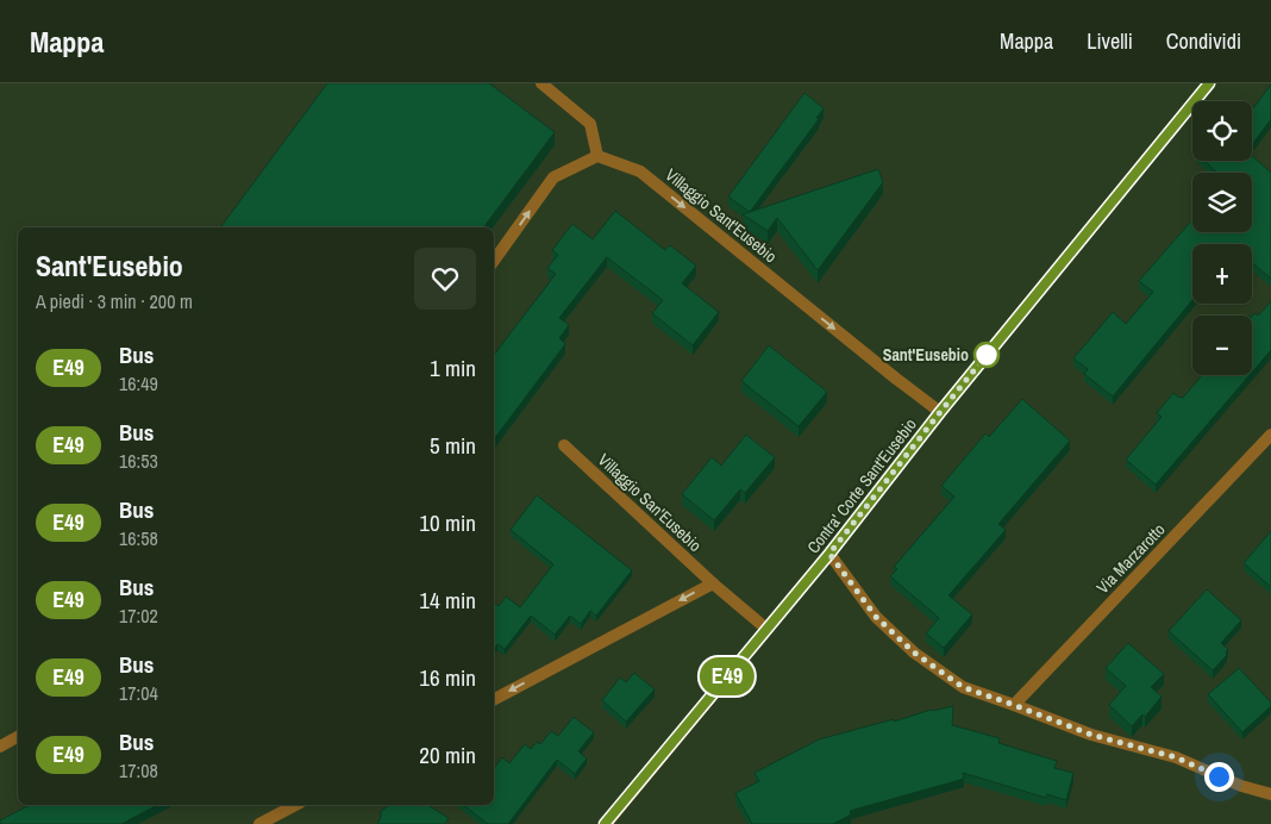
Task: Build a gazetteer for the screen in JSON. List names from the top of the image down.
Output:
{
  "streets": {
    "street": [
      "Villaggio Sant'Eusebio",
      "Contra' Corte Sant'Eusebio",
      "Villaggio San'Eusebio",
      "Via Marzarotto"
    ]
  },
  "crossings": [
    ["Villaggio Sant'Eusebio", "Contra' Corte Sant'Eusebio"]
  ],
  "one_way": ["Villaggio Sant'Eusebio"],
  "places": ["Sant'Eusebio"],
  "lines": ["bus line E49"],
  "page": {
    "header": "Mappa",
    "nav": ["Mappa", "Livelli", "Condividi"],
    "on_map": "E49",
    "map_buttons": ["+", "−"],
    "heading": ["Sant'Eusebio", "A piedi · 3 min · 200 m"],
    "list": [
      {
        "mark": "E49",
        "name": "Bus",
        "note": "16:49",
        "value": "1 min"
      },
      {
        "mark": "E49",
        "name": "Bus",
        "note": "16:53",
        "value": "5 min"
      },
      {
        "mark": "E49",
        "name": "Bus",
        "note": "16:58",
        "value": "10 min"
      },
      {
        "mark": "E49",
        "name": "Bus",
        "note": "17:02",
        "value": "14 min"
      },
      {
        "mark": "E49",
        "name": "Bus",
        "note": "17:04",
        "value": "16 min"
      },
      {
        "mark": "E49",
        "name": "Bus",
        "note": "17:08",
        "value": "20 min"
      }
    ]
  }
}
